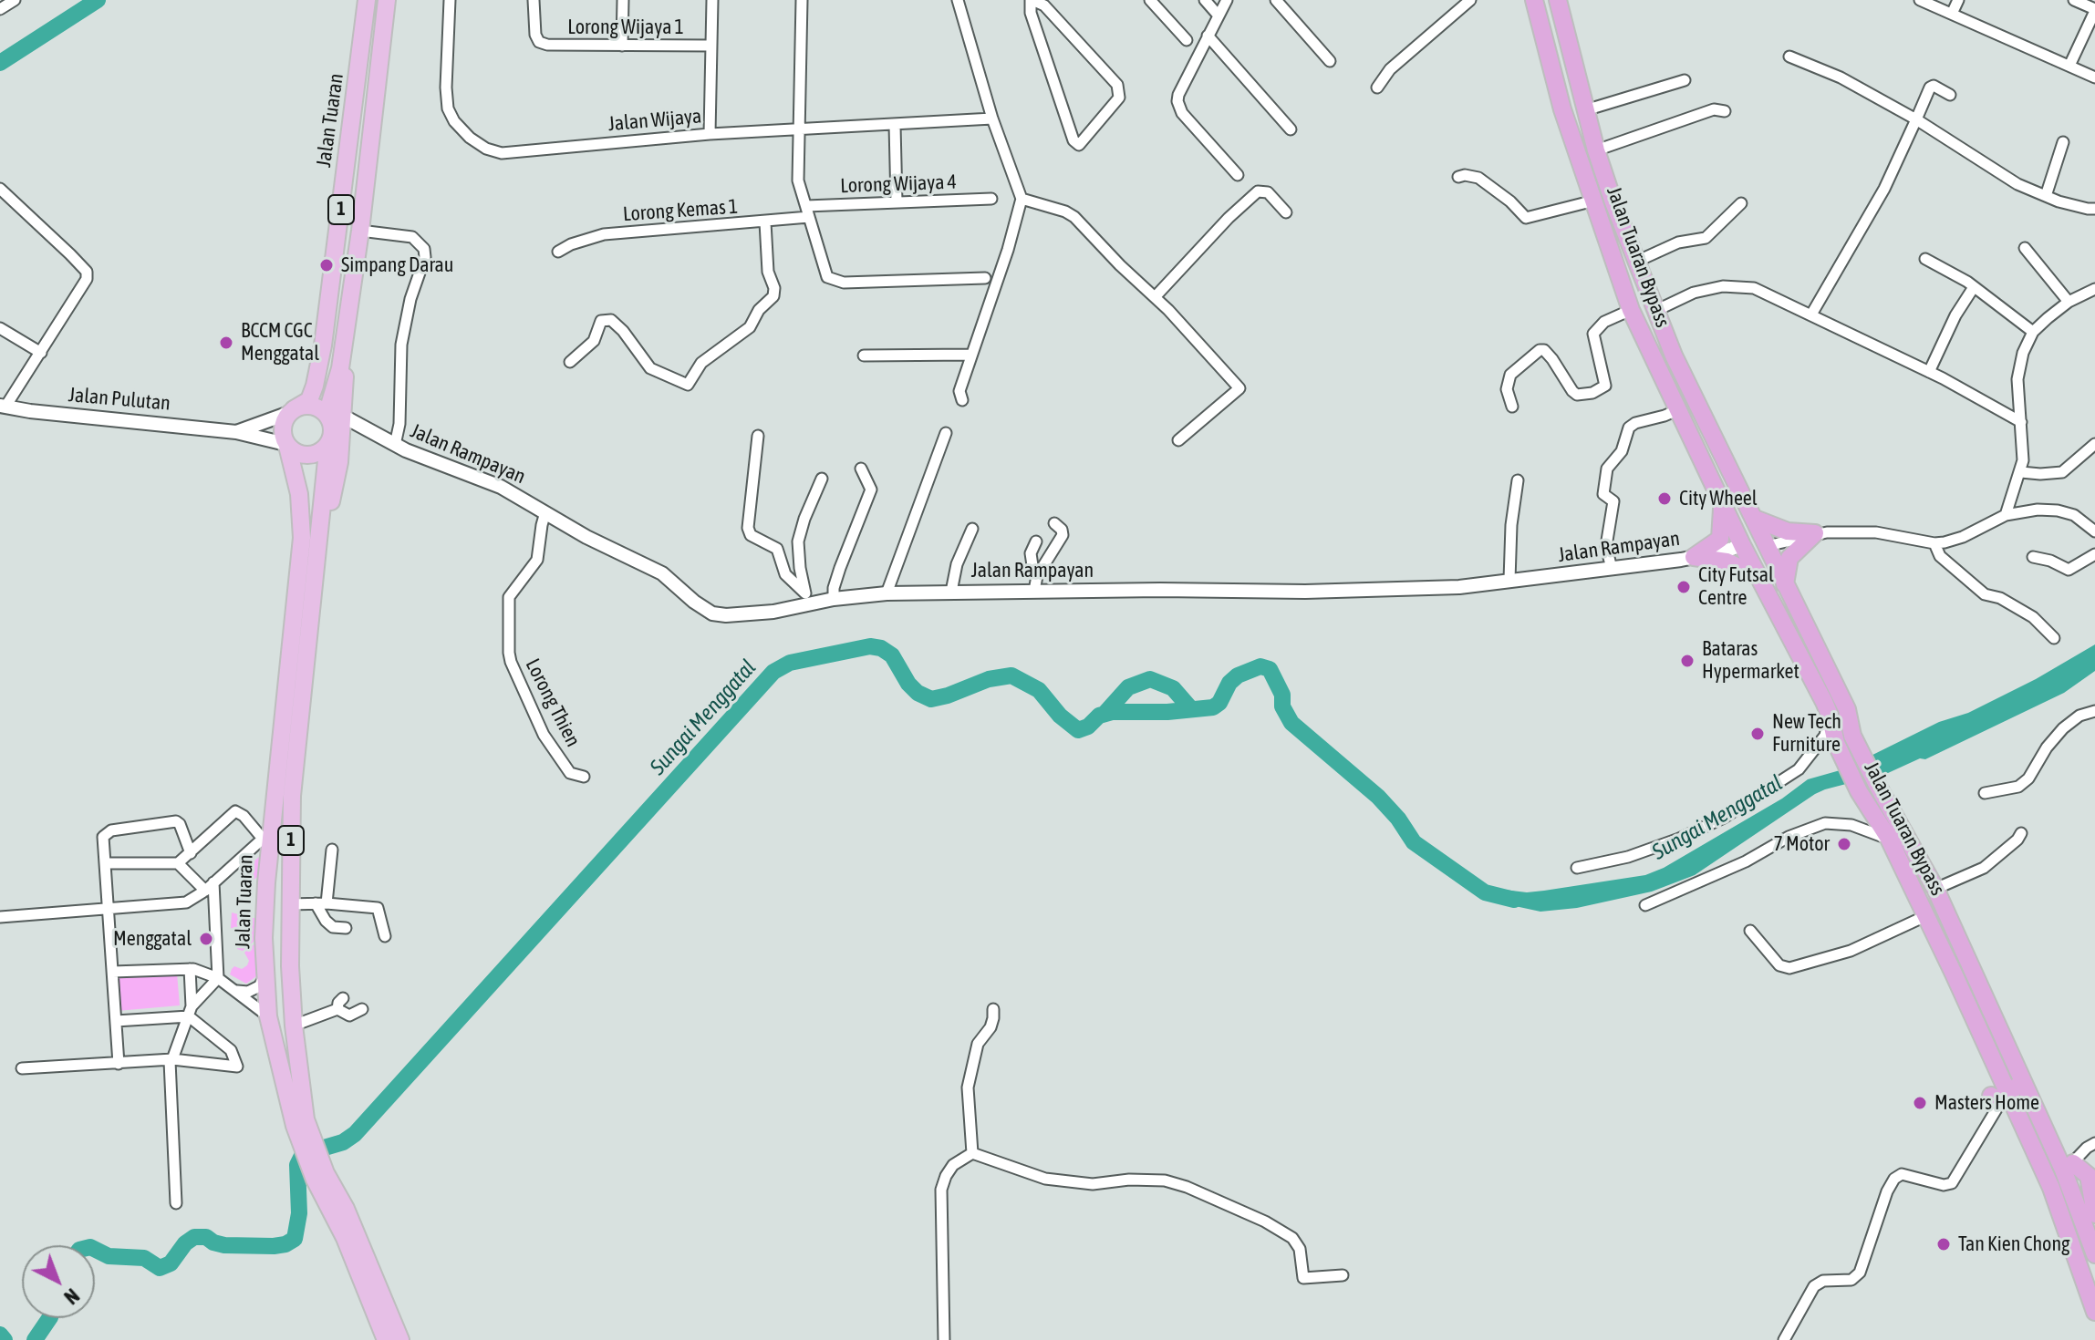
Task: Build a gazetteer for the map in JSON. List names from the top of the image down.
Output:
{
  "streets": {
    "highway": ["Jalan Tuaran Bypass"],
    "main road": ["Jalan Tuaran", "1"],
    "street": [
      "Lorong Wijaya 1",
      "Jalan Wijaya",
      "Lorong Wijaya 4",
      "Lorong Kemas 1",
      "Jalan Pulutan",
      "Jalan Rampayan",
      "Lorong Thien"
    ]
  },
  "crossings": [
    ["Jalan Tuaran", "1"],
    ["Jalan Tuaran", "Jalan Pulutan"],
    ["Jalan Tuaran", "Jalan Rampayan"],
    ["Lorong Wijaya 4", "Lorong Kemas 1"],
    ["1", "Jalan Pulutan"],
    ["1", "Jalan Rampayan"],
    ["Jalan Tuaran Bypass", "Jalan Rampayan"],
    ["Jalan Pulutan", "Jalan Rampayan"],
    ["Jalan Rampayan", "Lorong Thien"]
  ],
  "water": ["Sungai Menggatal"],
  "places": [
    "Simpang Darau",
    "BCCM CGC Menggatal",
    "City Wheel",
    "City Futsal Centre",
    "Bataras Hypermarket",
    "New Tech Furniture",
    "7 Motor",
    "Menggatal",
    "Masters Home",
    "Tan Kien Chong"
  ],
  "north": "bottom right"
}
